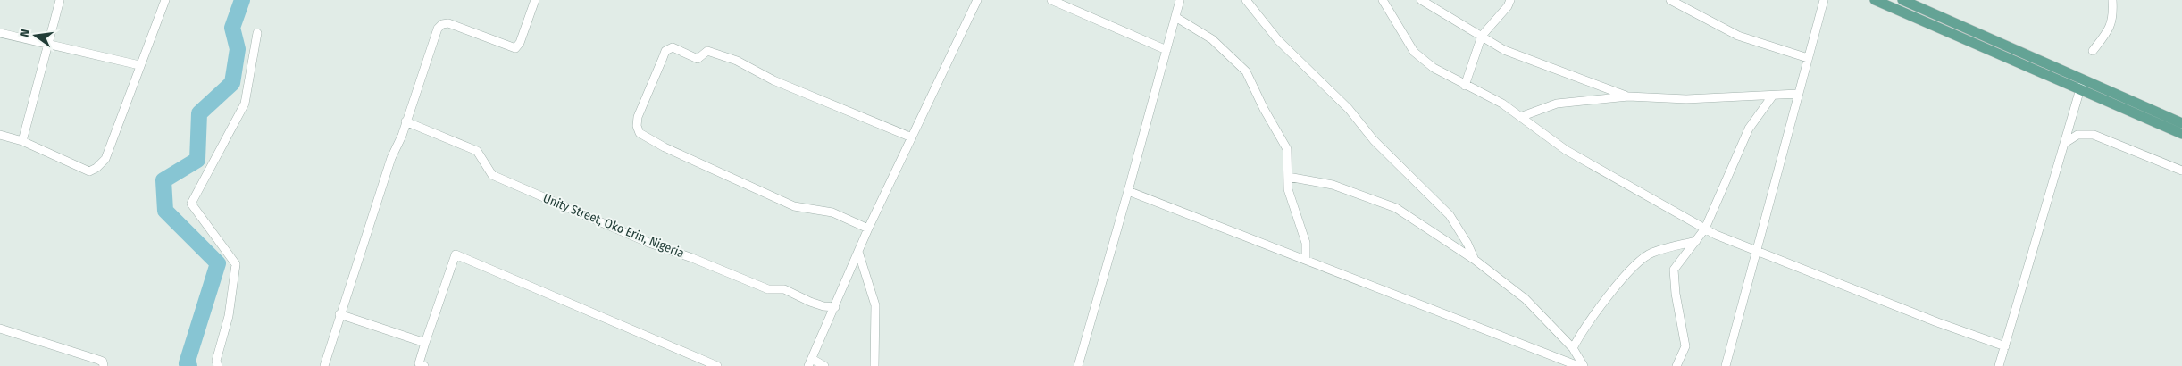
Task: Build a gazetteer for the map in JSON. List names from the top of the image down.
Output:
{
  "streets": {
    "street": ["Unity Street, Oko Erin, Nigeria"]
  },
  "north": "left"
}
